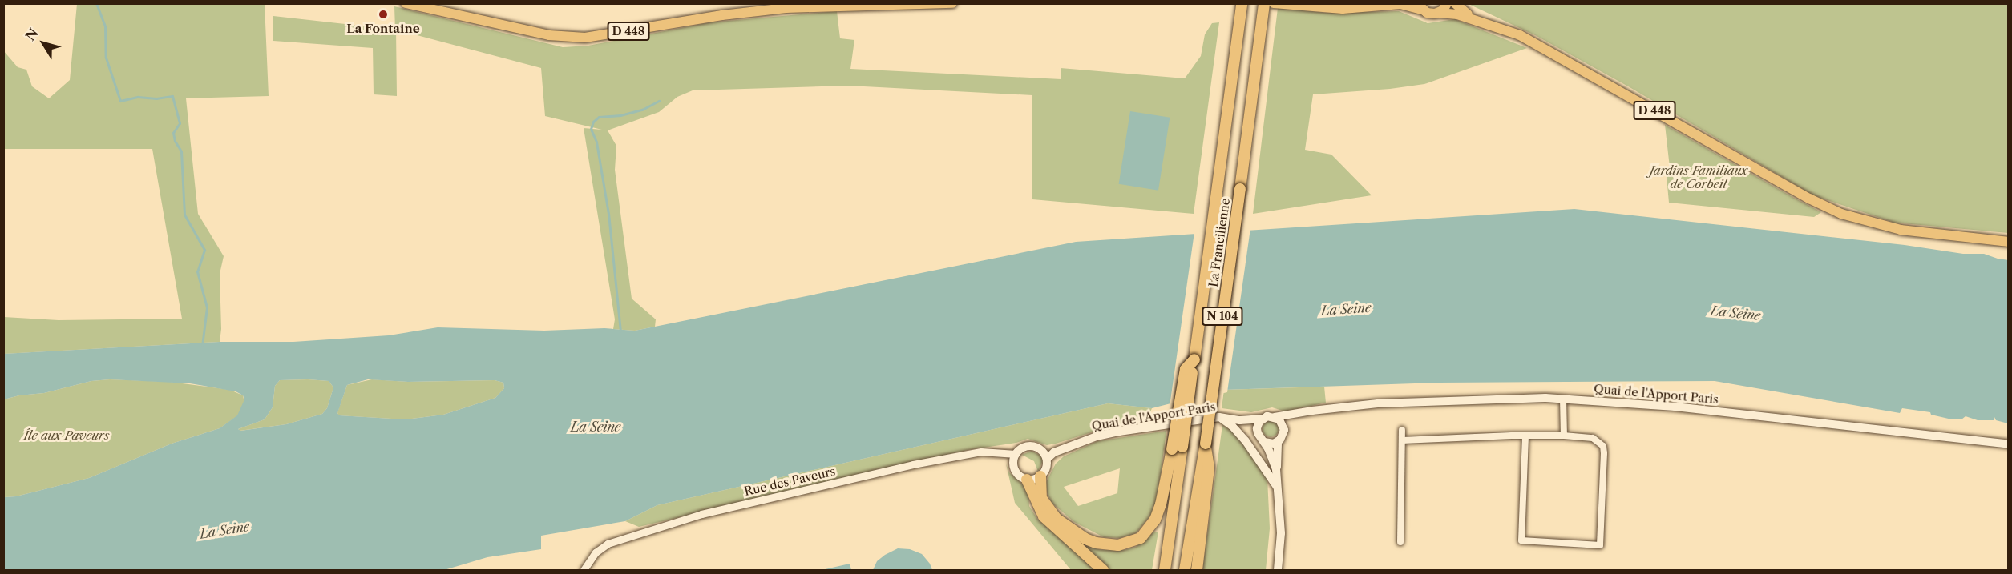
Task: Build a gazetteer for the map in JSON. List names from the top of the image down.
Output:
{
  "streets": {
    "highway": ["La Francilienne", "N 104"],
    "main road": ["D 448", "Quai de l'Apport Paris"],
    "street": ["Rue des Paveurs"]
  },
  "crossings": [
    ["Quai de l'Apport Paris", "Rue des Paveurs"]
  ],
  "water": ["La Seine"],
  "parks": ["Jardins Familiaux de Corbeil", "Île aux Paveurs"],
  "places": ["La Fontaine"],
  "north": "top left"
}
